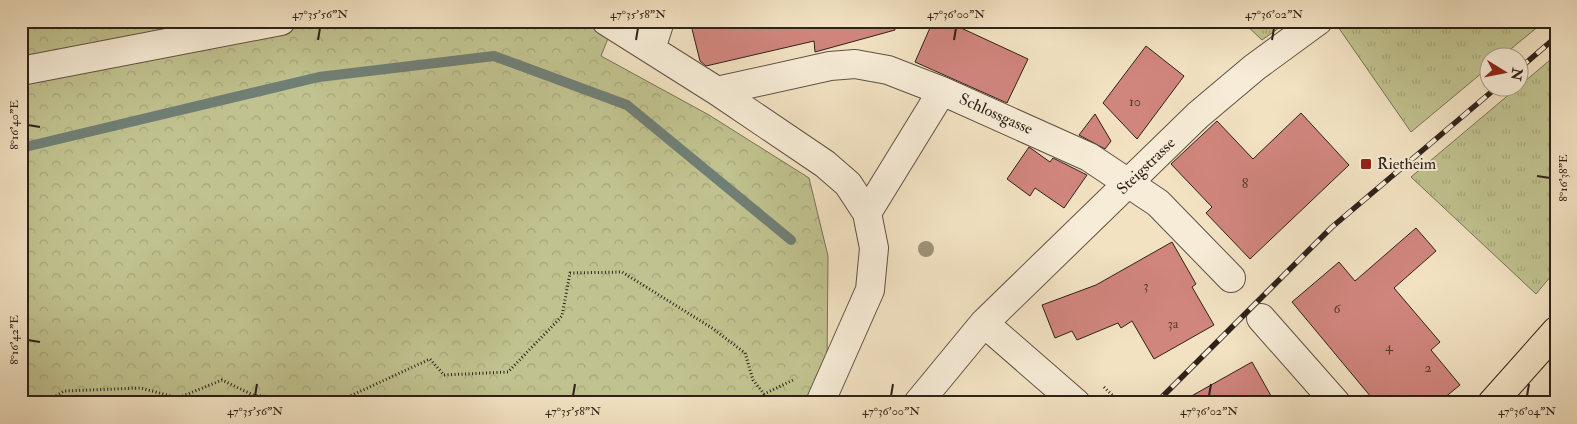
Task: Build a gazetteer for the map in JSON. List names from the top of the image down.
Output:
{
  "streets": {
    "street": ["Schlossgasse", "Steigstrasse"]
  },
  "crossings": [
    ["Schlossgasse", "Steigstrasse"]
  ],
  "places": {
    "transit": ["Rietheim"]
  },
  "house_numbers": [
    "10",
    "8",
    "3",
    "6",
    "3a",
    "4",
    "2"
  ],
  "north": "right",
  "coordinates": [
    "47°35'56\"N",
    "47°35'58\"N",
    "47°36'00\"N",
    "47°36'02\"N",
    "8°16'40\"E",
    "8°16'38\"E",
    "8°16'42\"E",
    "47°36'04\"N"
  ]
}
